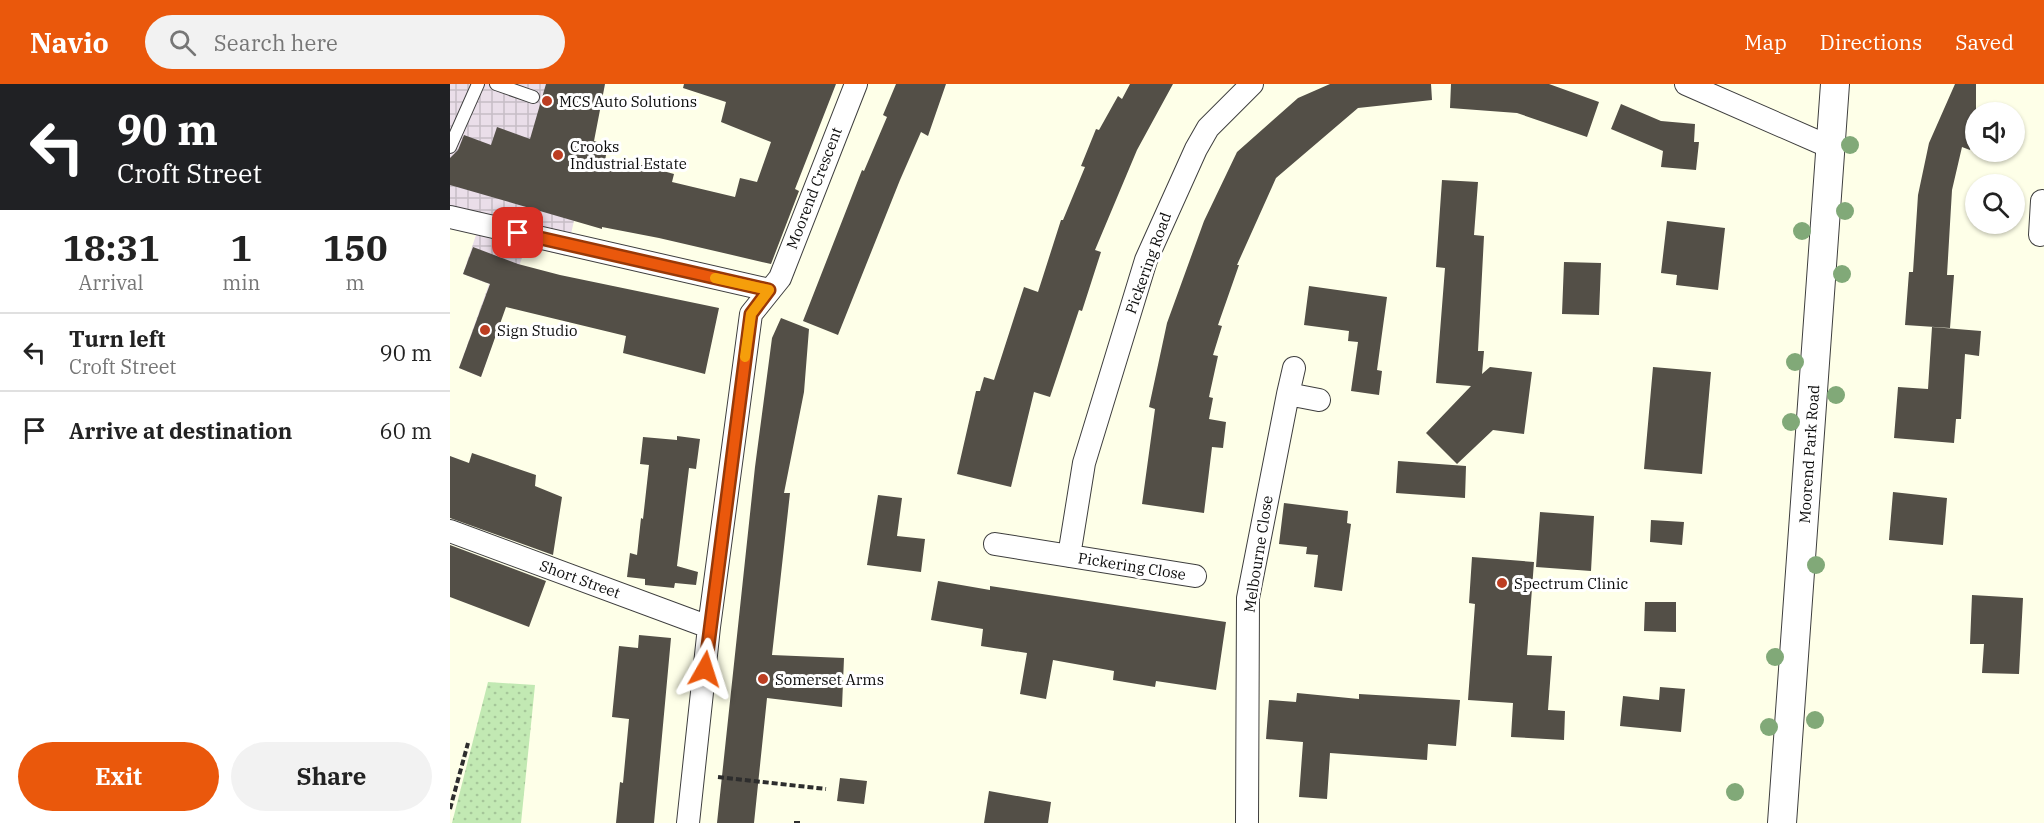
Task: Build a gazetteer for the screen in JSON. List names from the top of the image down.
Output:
{
  "streets": {
    "street": [
      "Moorend Crescent",
      "Pickering Road",
      "Moorend Park Road",
      "Melbourne Close",
      "Pickering Close",
      "Short Street"
    ]
  },
  "crossings": [
    ["Moorend Crescent", "Short Street"],
    ["Pickering Road", "Pickering Close"]
  ],
  "places": [
    "MCS Auto Solutions",
    "Crooks Industrial Estate",
    "Sign Studio",
    "Spectrum Clinic",
    "Somerset Arms"
  ],
  "page": {
    "header": "Navio",
    "search": "Search here",
    "nav": ["Map", "Directions", "Saved"],
    "turn": ["90 m", "Croft Street"],
    "eta": [
      "18:31",
      "Arrival",
      "1",
      "min",
      "150",
      "m"
    ],
    "list": [
      {
        "name": "Turn left",
        "note": "Croft Street",
        "value": "90 m"
      },
      {
        "name": "Arrive at destination",
        "value": "60 m"
      }
    ],
    "buttons": ["Exit", "Share"]
  }
}
